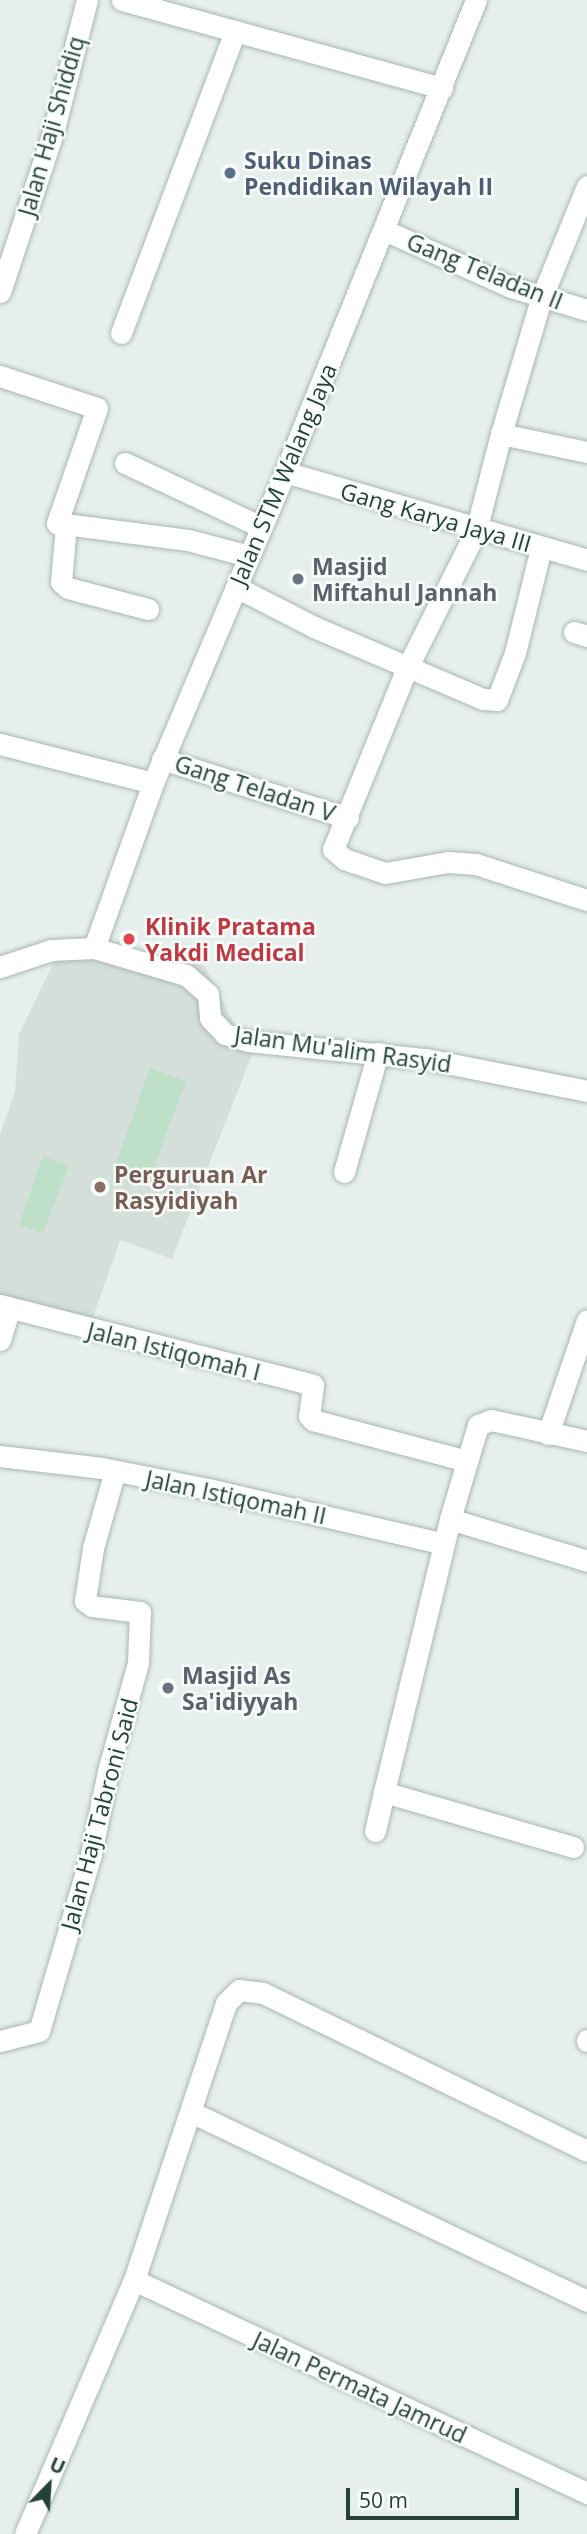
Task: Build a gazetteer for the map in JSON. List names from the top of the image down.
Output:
{
  "streets": {
    "street": [
      "Jalan Haji Shiddiq",
      "Gang Teladan II",
      "Jalan STM Walang Jaya",
      "Gang Karya Jaya III",
      "Gang Teladan V",
      "Jalan Mu'alim Rasyid",
      "Jalan Istiqomah I",
      "Jalan Istiqomah II",
      "Jalan Haji Tabroni Said",
      "Jalan Permata Jamrud"
    ]
  },
  "crossings": [
    ["Gang Teladan II", "Jalan STM Walang Jaya"],
    ["Jalan STM Walang Jaya", "Gang Karya Jaya III"],
    ["Jalan STM Walang Jaya", "Gang Teladan V"],
    ["Jalan STM Walang Jaya", "Jalan Mu'alim Rasyid"],
    ["Jalan Istiqomah II", "Jalan Haji Tabroni Said"]
  ],
  "places": [
    "Suku Dinas Pendidikan Wilayah II",
    "Masjid Miftahul Jannah",
    "Klinik Pratama Yakdi Medical",
    "Perguruan Ar Rasyidiyah",
    "Masjid As Sa'idiyyah"
  ],
  "scale_bar": "50 m",
  "north": "top right"
}
